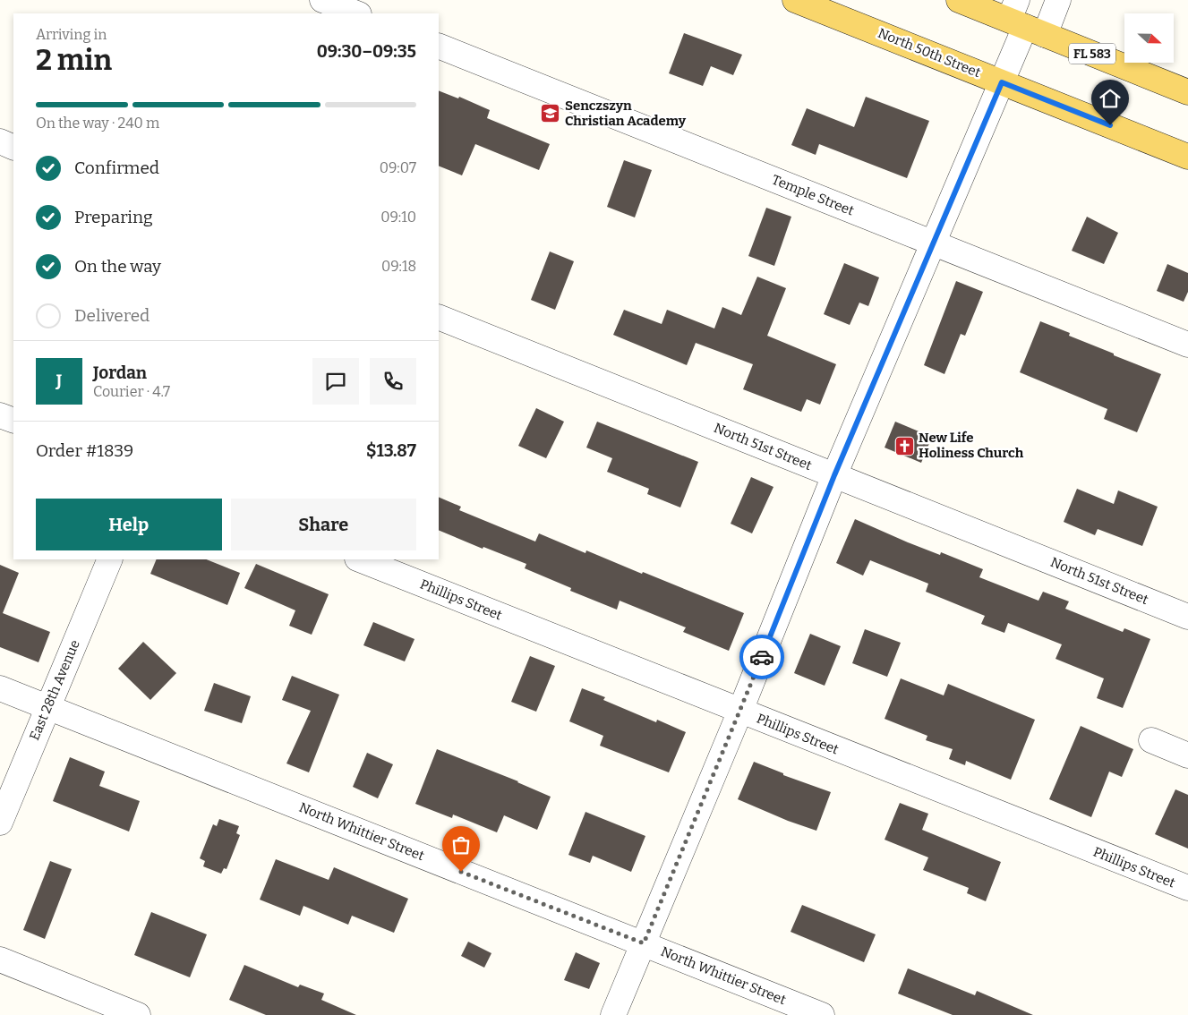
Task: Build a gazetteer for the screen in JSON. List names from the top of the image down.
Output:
{
  "streets": {
    "main road": ["North 50th Street", "FL 583"],
    "street": [
      "Temple Street",
      "North 51st Street",
      "Phillips Street",
      "East 28th Avenue",
      "North Whittier Street"
    ]
  },
  "crossings": [
    ["East 28th Avenue", "North Whittier Street"]
  ],
  "places": {
    "school or university": ["Senczszyn Christian Academy"],
    "church": ["New Life Holiness Church"]
  },
  "north": "right",
  "page": {
    "heading": ["2 min", "Arriving in", "09:30–09:35"],
    "panel": [
      "Jordan",
      "Courier · 4.7",
      "Order #1839",
      "$13.87"
    ],
    "bar": "On the way · 240 m",
    "list": [
      ["Confirmed", "09:07"],
      ["Preparing", "09:10"],
      ["On the way", "09:18"],
      "Delivered"
    ],
    "round": "J",
    "buttons": ["Help", "Share"]
  }
}
